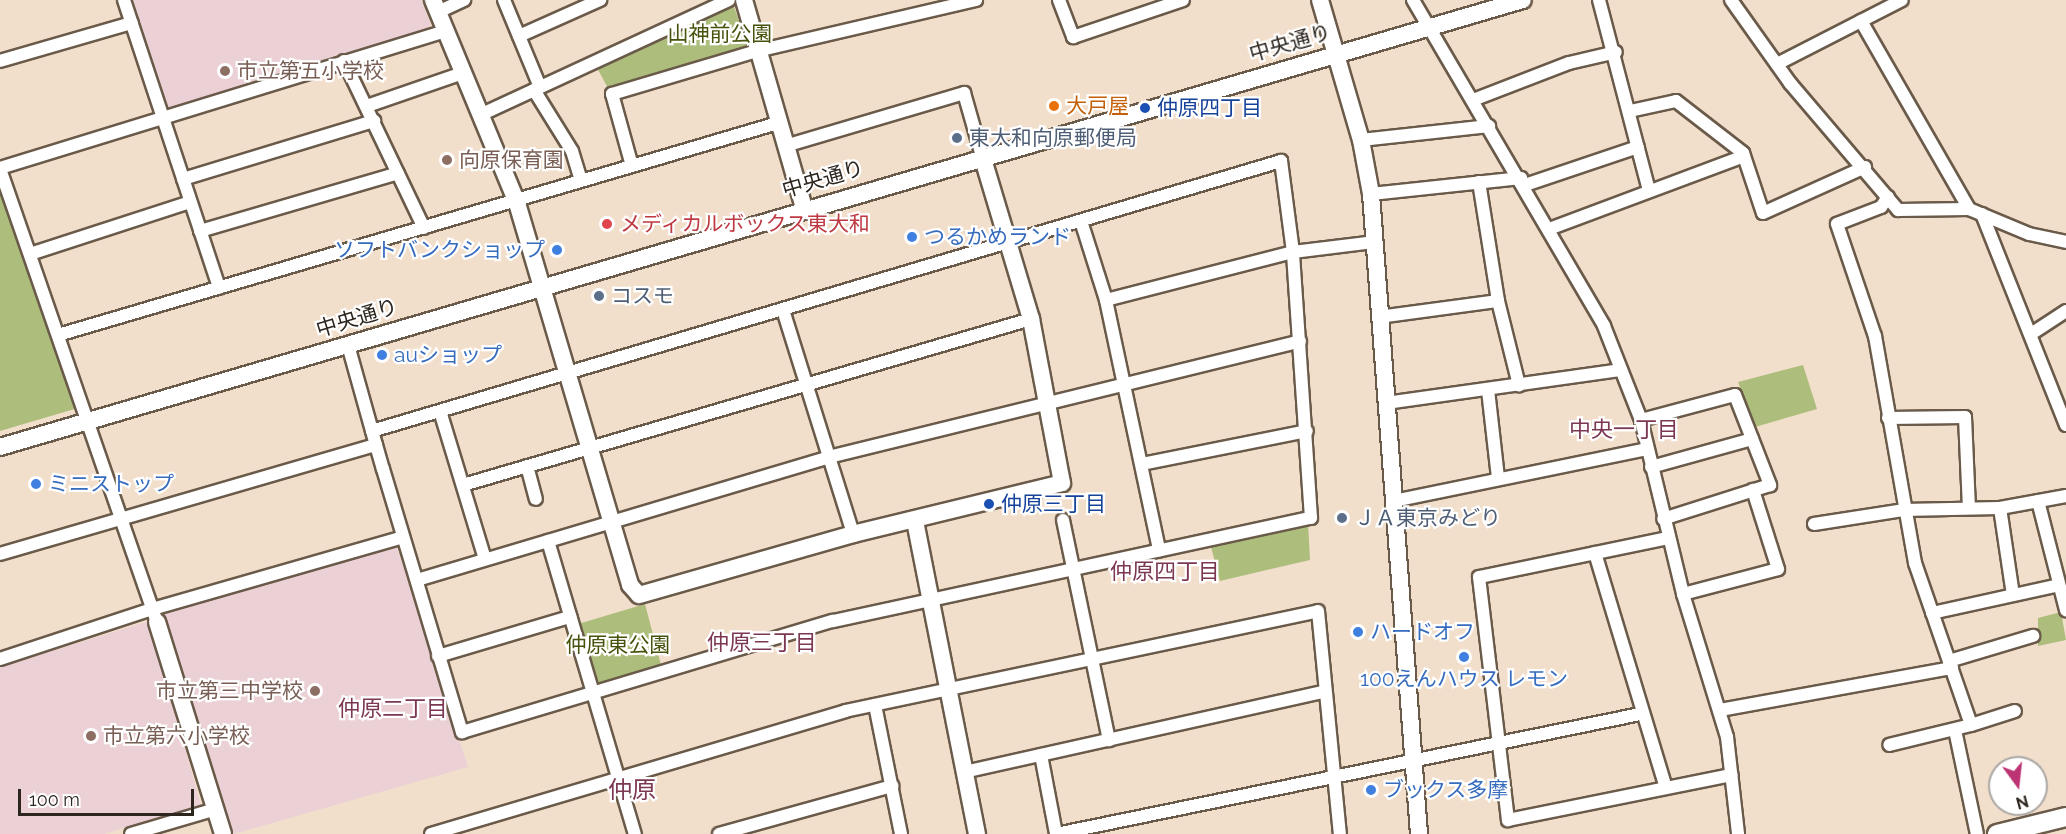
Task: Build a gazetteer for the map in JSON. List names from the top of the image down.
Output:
{
  "streets": {
    "street": ["中央通り"]
  },
  "districts": [
    "中央一丁目",
    "仲原四丁目",
    "仲原三丁目",
    "仲原二丁目",
    "仲原"
  ],
  "parks": ["山神前公園", "仲原東公園"],
  "places": [
    "市立第五小学校",
    "大戸屋",
    "仲原四丁目",
    "東大和向原郵便局",
    "向原保育園",
    "メディカルボックス東大和",
    "つるかめランド",
    "ソフトバンクショップ",
    "コスモ",
    "auショップ",
    "ミニストップ",
    "仲原三丁目",
    "ＪＡ東京みどり",
    "ハードオフ",
    "100えんハウス レモン",
    "市立第三中学校",
    "市立第六小学校",
    "ブックス多摩"
  ],
  "scale_bar": "100 m",
  "north": "bottom"
}
